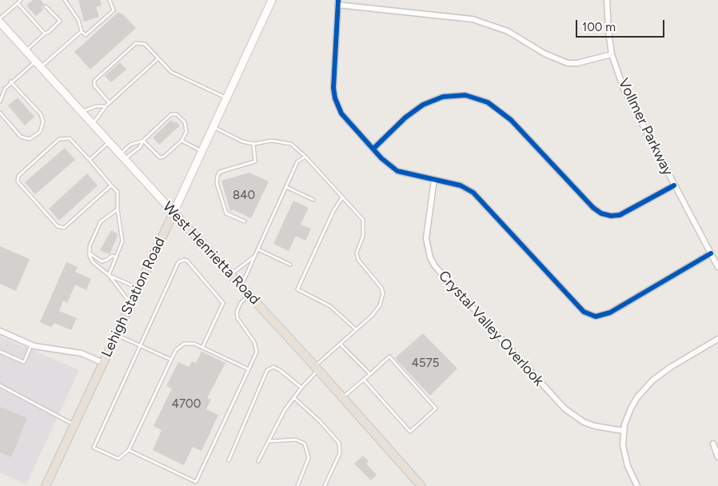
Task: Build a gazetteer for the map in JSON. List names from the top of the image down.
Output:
{
  "streets": {
    "main road": ["West Henrietta Road", "Lehigh Station Road"],
    "street": ["Vollmer Parkway", "Crystal Valley Overlook"]
  },
  "crossings": [
    ["West Henrietta Road", "Lehigh Station Road"]
  ],
  "house_numbers": ["840", "4575", "4700"],
  "scale_bar": "100 m"
}
